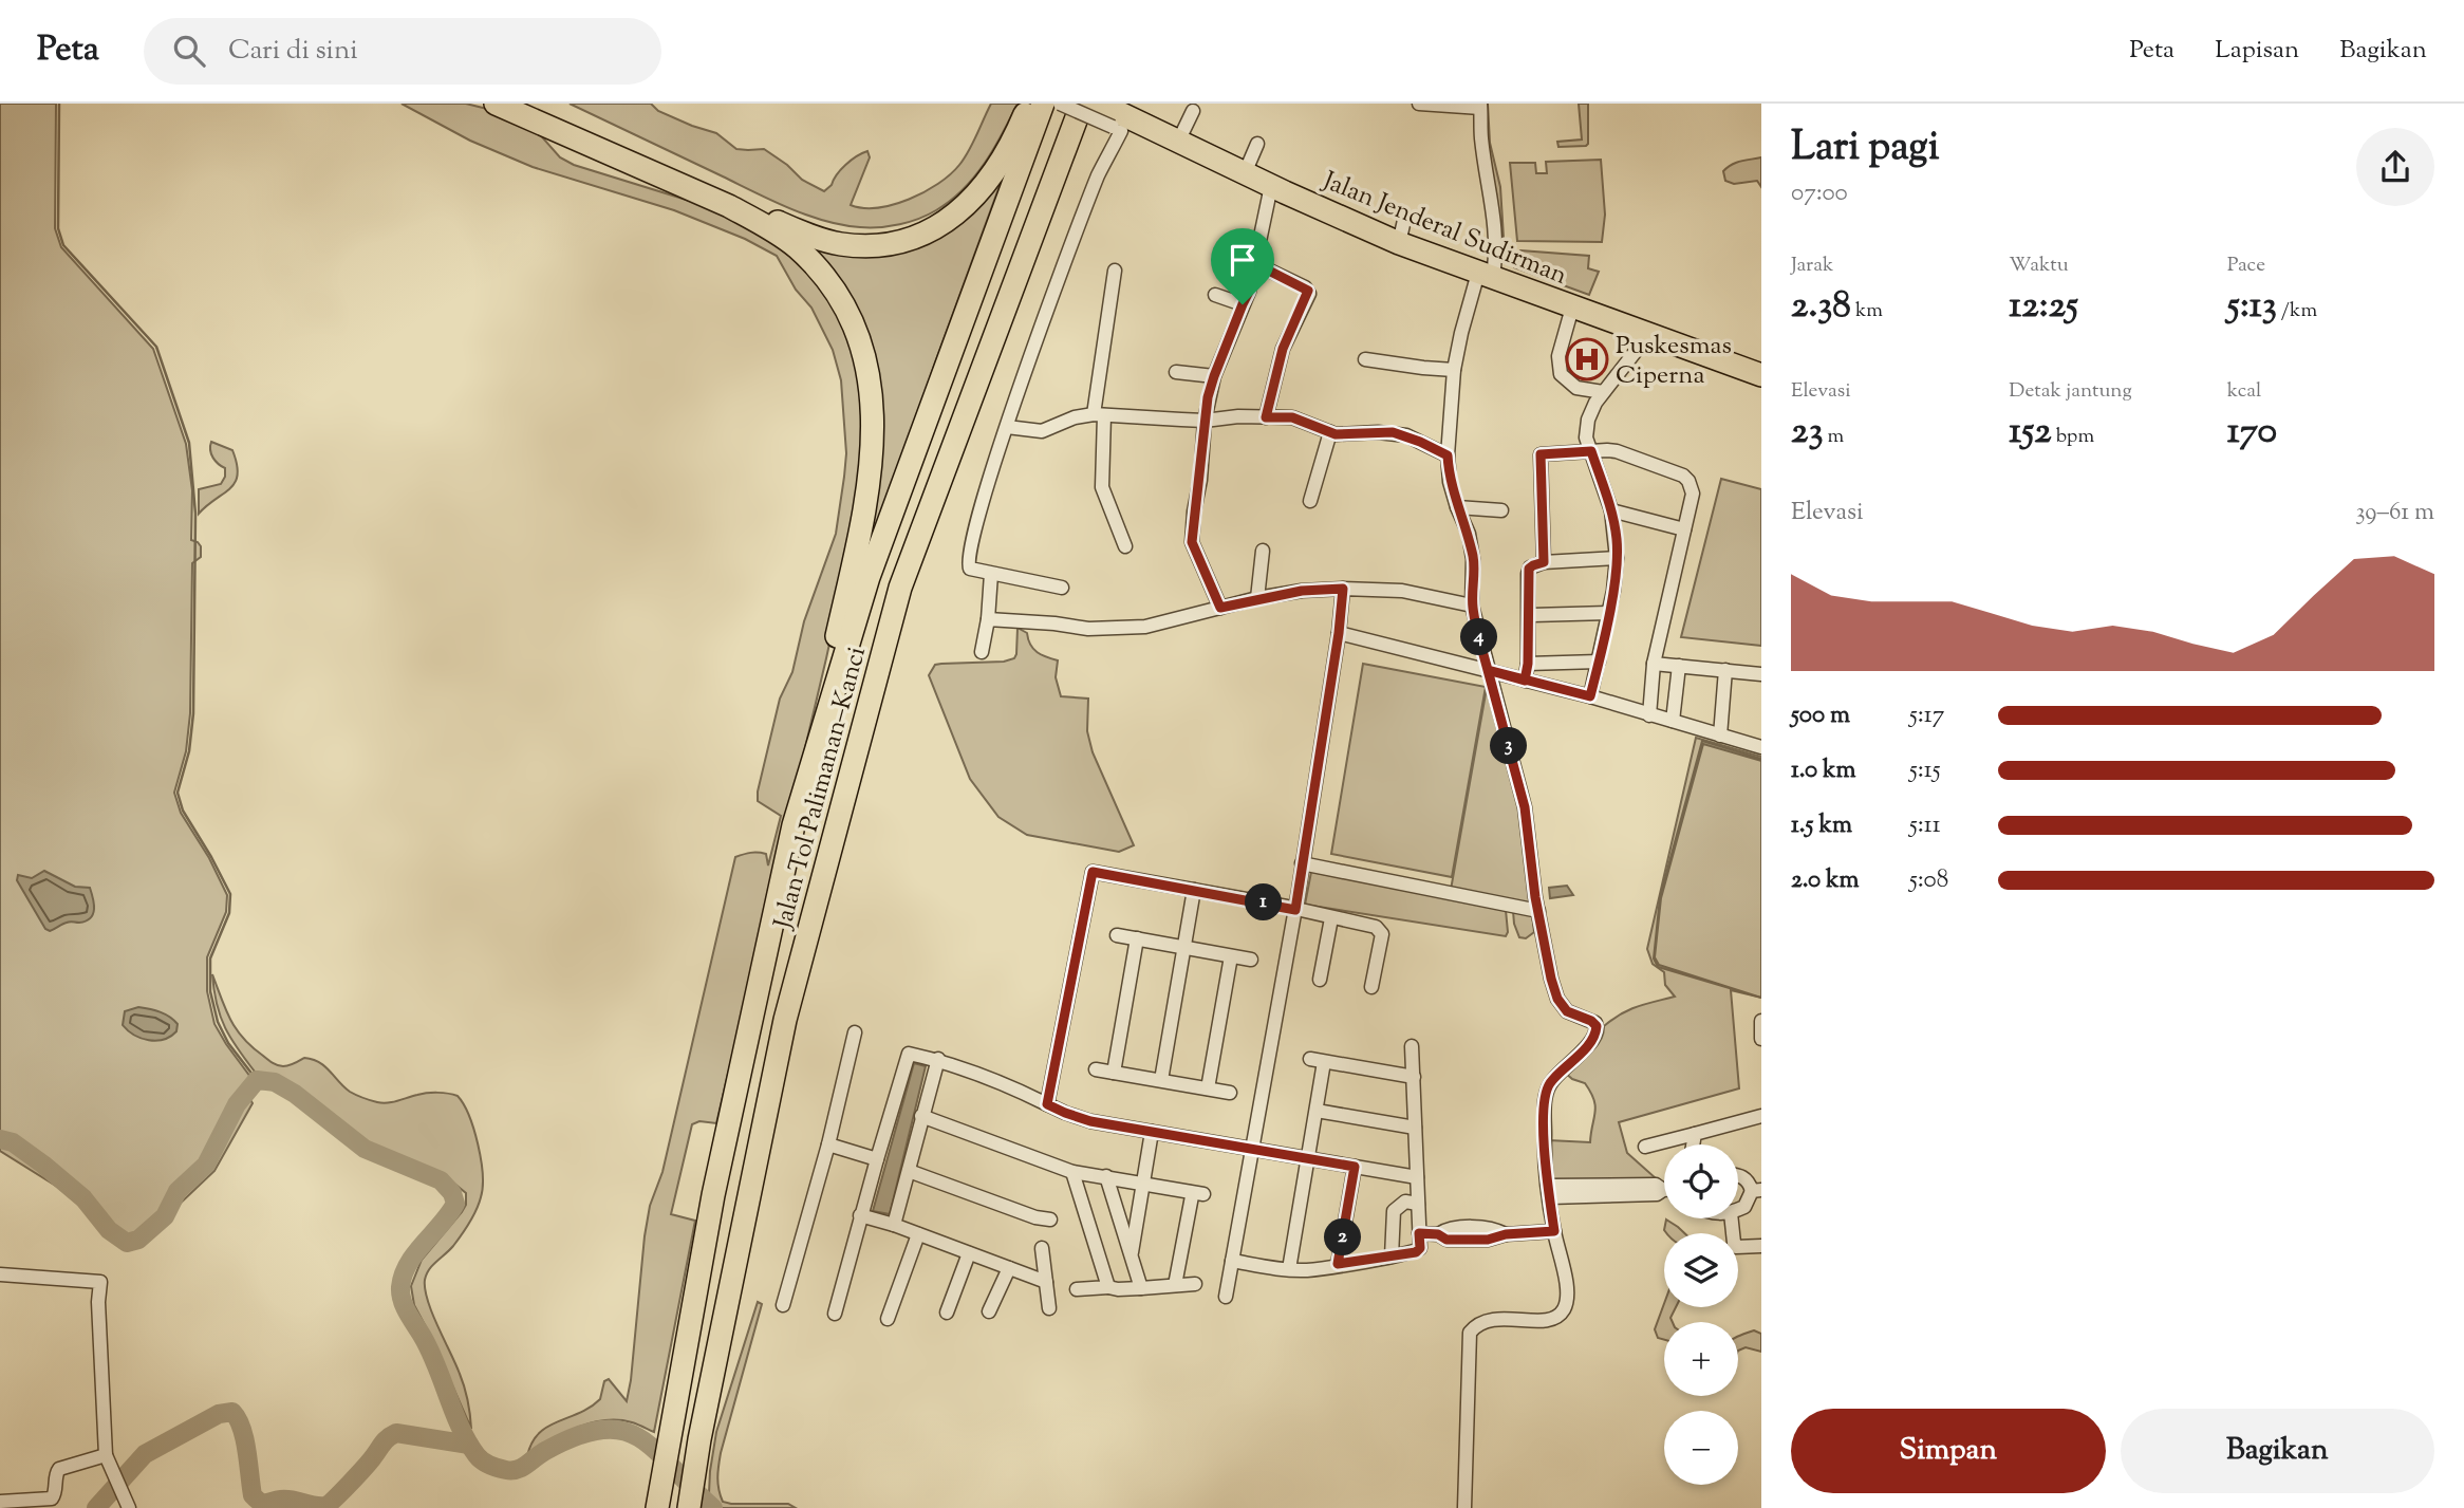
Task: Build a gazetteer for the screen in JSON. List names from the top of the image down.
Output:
{
  "streets": {
    "highway": ["Jalan Jenderal Sudirman", "Jalan Tol Palimanan–Kanci"]
  },
  "places": {
    "hospital": ["Puskesmas Ciperna"]
  },
  "page": {
    "header": "Peta",
    "search": "Cari di sini",
    "nav": ["Peta", "Lapisan", "Bagikan"],
    "heading": ["Lari pagi", "07:00"],
    "stats": [
      ["Jarak", "2.38 km"],
      ["Waktu", "12:25"],
      ["Pace", "5:13 /km"],
      ["Elevasi", "23 m"],
      ["Detak jantung", "152 bpm"],
      ["kcal", "170"]
    ],
    "chart": ["Elevasi", "39–61 m"],
    "pins": [
      "4",
      "3",
      "1",
      "2"
    ],
    "list": [
      {
        "name": "500 m",
        "note": "5:17"
      },
      {
        "name": "1.0 km",
        "note": "5:15"
      },
      {
        "name": "1.5 km",
        "note": "5:11"
      },
      {
        "name": "2.0 km",
        "note": "5:08"
      }
    ],
    "map_buttons": ["+", "−"],
    "buttons": ["Simpan", "Bagikan"]
  }
}
